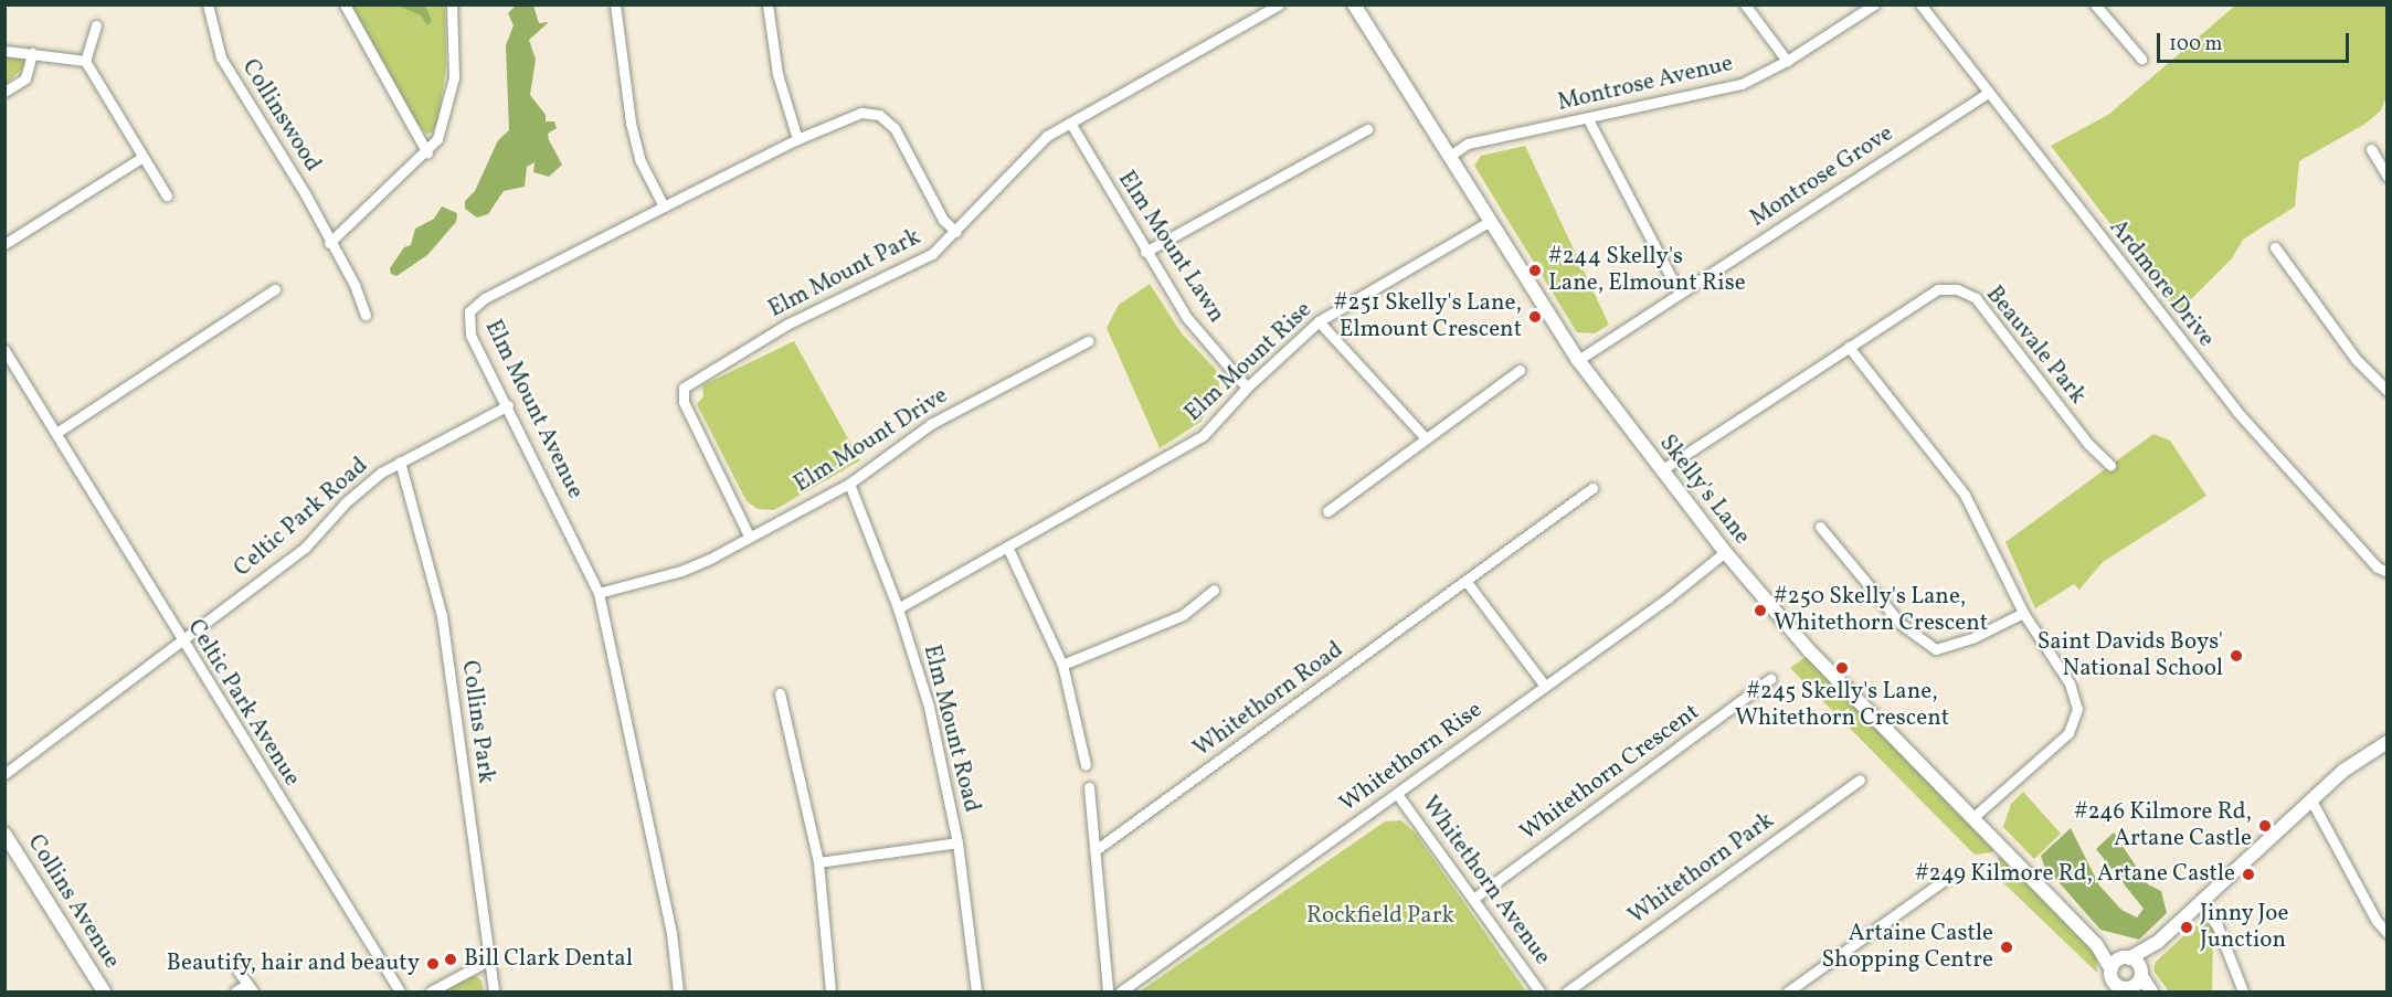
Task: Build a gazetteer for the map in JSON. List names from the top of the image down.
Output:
{
  "streets": {
    "street": [
      "Montrose Avenue",
      "Collinswood",
      "Montrose Grove",
      "Elm Mount Lawn",
      "Elm Mount Park",
      "Ardmore Drive",
      "Beauvale Park",
      "Elm Mount Rise",
      "Elm Mount Avenue",
      "Elm Mount Drive",
      "Skelly's Lane",
      "Celtic Park Road",
      "Whitethorn Road",
      "Celtic Park Avenue",
      "Collins Park",
      "Elm Mount Road",
      "Whitethorn Rise",
      "Whitethorn Crescent",
      "Whitethorn Park",
      "Whitethorn Avenue",
      "Collins Avenue"
    ]
  },
  "crossings": [
    ["Montrose Avenue", "Skelly's Lane"],
    ["Montrose Grove", "Ardmore Drive"],
    ["Montrose Grove", "Skelly's Lane"],
    ["Elm Mount Lawn", "Elm Mount Park"],
    ["Elm Mount Lawn", "Elm Mount Rise"],
    ["Elm Mount Park", "Elm Mount Avenue"],
    ["Elm Mount Park", "Elm Mount Drive"],
    ["Beauvale Park", "Skelly's Lane"],
    ["Elm Mount Rise", "Skelly's Lane"],
    ["Elm Mount Rise", "Elm Mount Road"],
    ["Elm Mount Avenue", "Elm Mount Drive"],
    ["Elm Mount Avenue", "Celtic Park Road"],
    ["Elm Mount Drive", "Elm Mount Road"],
    ["Skelly's Lane", "Whitethorn Rise"],
    ["Celtic Park Road", "Celtic Park Avenue"],
    ["Celtic Park Road", "Collins Park"],
    ["Whitethorn Rise", "Whitethorn Avenue"],
    ["Whitethorn Crescent", "Whitethorn Avenue"]
  ],
  "parks": ["Rockfield Park"],
  "places": [
    "#244 Skelly's Lane, Elmount Rise",
    "#251 Skelly's Lane, Elmount Crescent",
    "#250 Skelly's Lane, Whitethorn Crescent",
    "Saint Davids Boys' National School",
    "#245 Skelly's Lane, Whitethorn Crescent",
    "#246 Kilmore Rd, Artane Castle",
    "#249 Kilmore Rd, Artane Castle",
    "Jinny Joe Junction",
    "Artaine Castle Shopping Centre",
    "Bill Clark Dental",
    "Beautify, hair and beauty"
  ],
  "scale_bar": "100 m"
}
